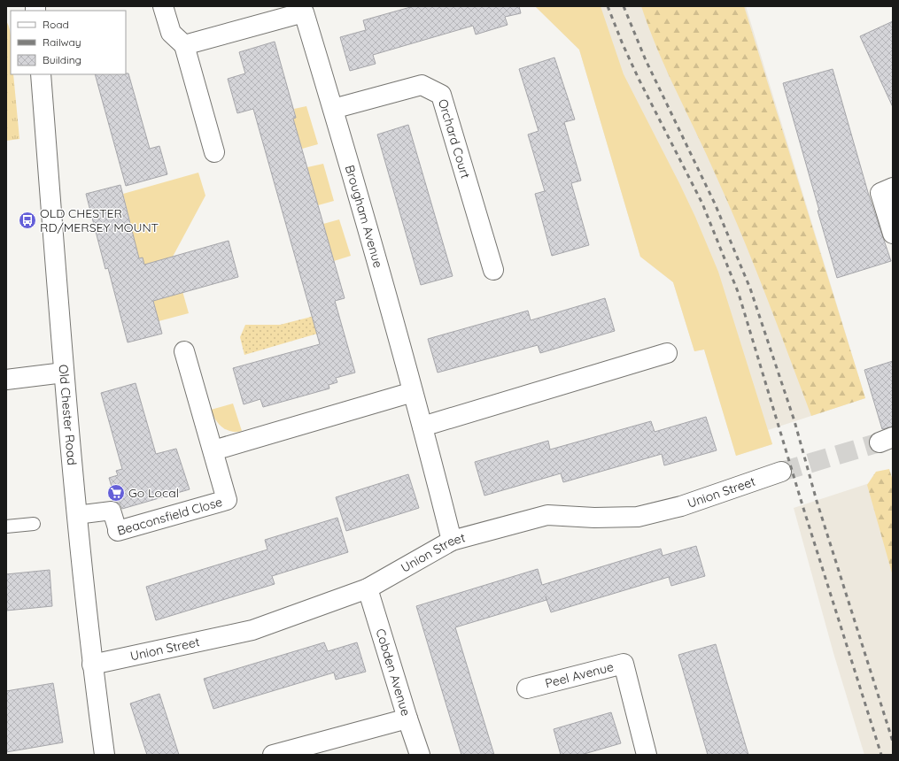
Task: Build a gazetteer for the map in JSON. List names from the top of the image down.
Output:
{
  "streets": {
    "street": [
      "Orchard Court",
      "Brougham Avenue",
      "Old Chester Road",
      "Union Street",
      "Beaconsfield Close",
      "Cobden Avenue",
      "Peel Avenue"
    ]
  },
  "crossings": [
    ["Orchard Court", "Brougham Avenue"],
    ["Brougham Avenue", "Union Street"],
    ["Old Chester Road", "Union Street"],
    ["Old Chester Road", "Beaconsfield Close"],
    ["Union Street", "Cobden Avenue"]
  ],
  "places": {
    "bus stop": ["OLD CHESTER RD/MERSEY MOUNT"],
    "supermarket": ["Go Local"]
  },
  "legend": ["Road", "Railway", "Building"]
}
